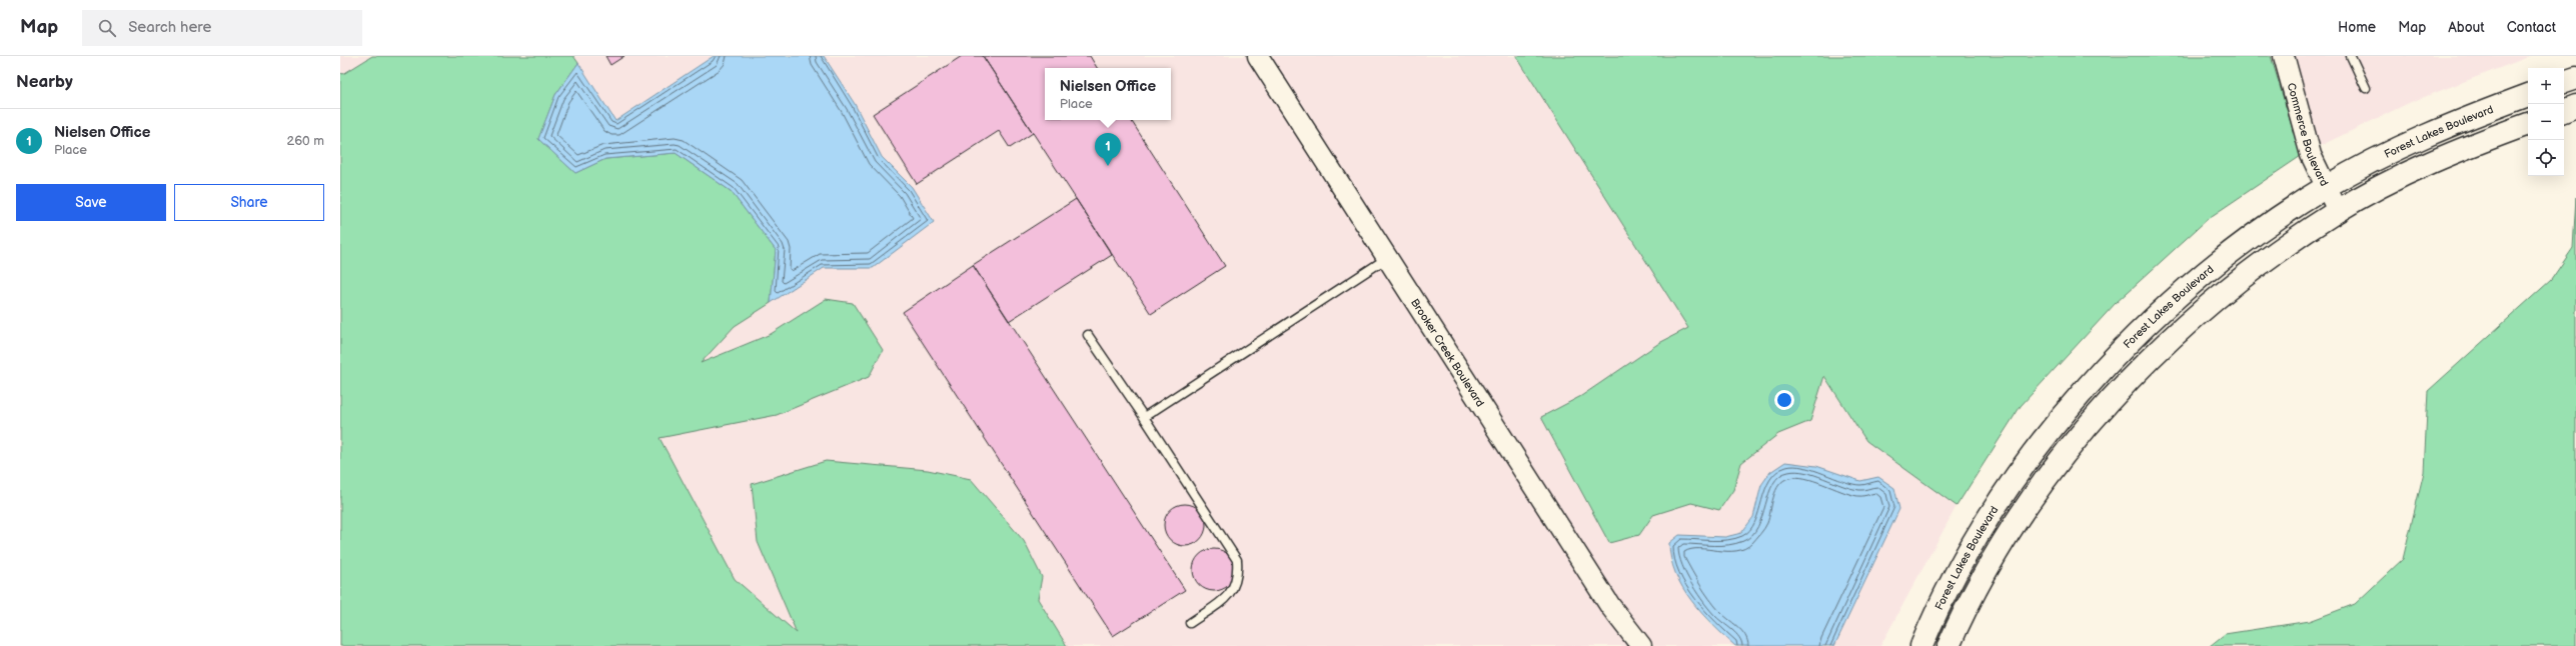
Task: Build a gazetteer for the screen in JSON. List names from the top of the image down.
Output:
{
  "streets": {
    "main road": ["Forest Lakes Boulevard"],
    "street": ["Commerce Boulevard", "Brooker Creek Boulevard"]
  },
  "crossings": [
    ["Forest Lakes Boulevard", "Commerce Boulevard"]
  ],
  "page": {
    "header": "Map",
    "search": "Search here",
    "nav": [
      "Home",
      "Map",
      "About",
      "Contact"
    ],
    "heading": "Nearby",
    "map_buttons": ["+", "−"],
    "popup": ["Nielsen Office", "Place"],
    "list": [
      {
        "mark": "1",
        "name": "Nielsen Office",
        "note": "Place",
        "value": "260 m"
      }
    ],
    "pins": "1",
    "buttons": ["Save", "Share"]
  }
}
